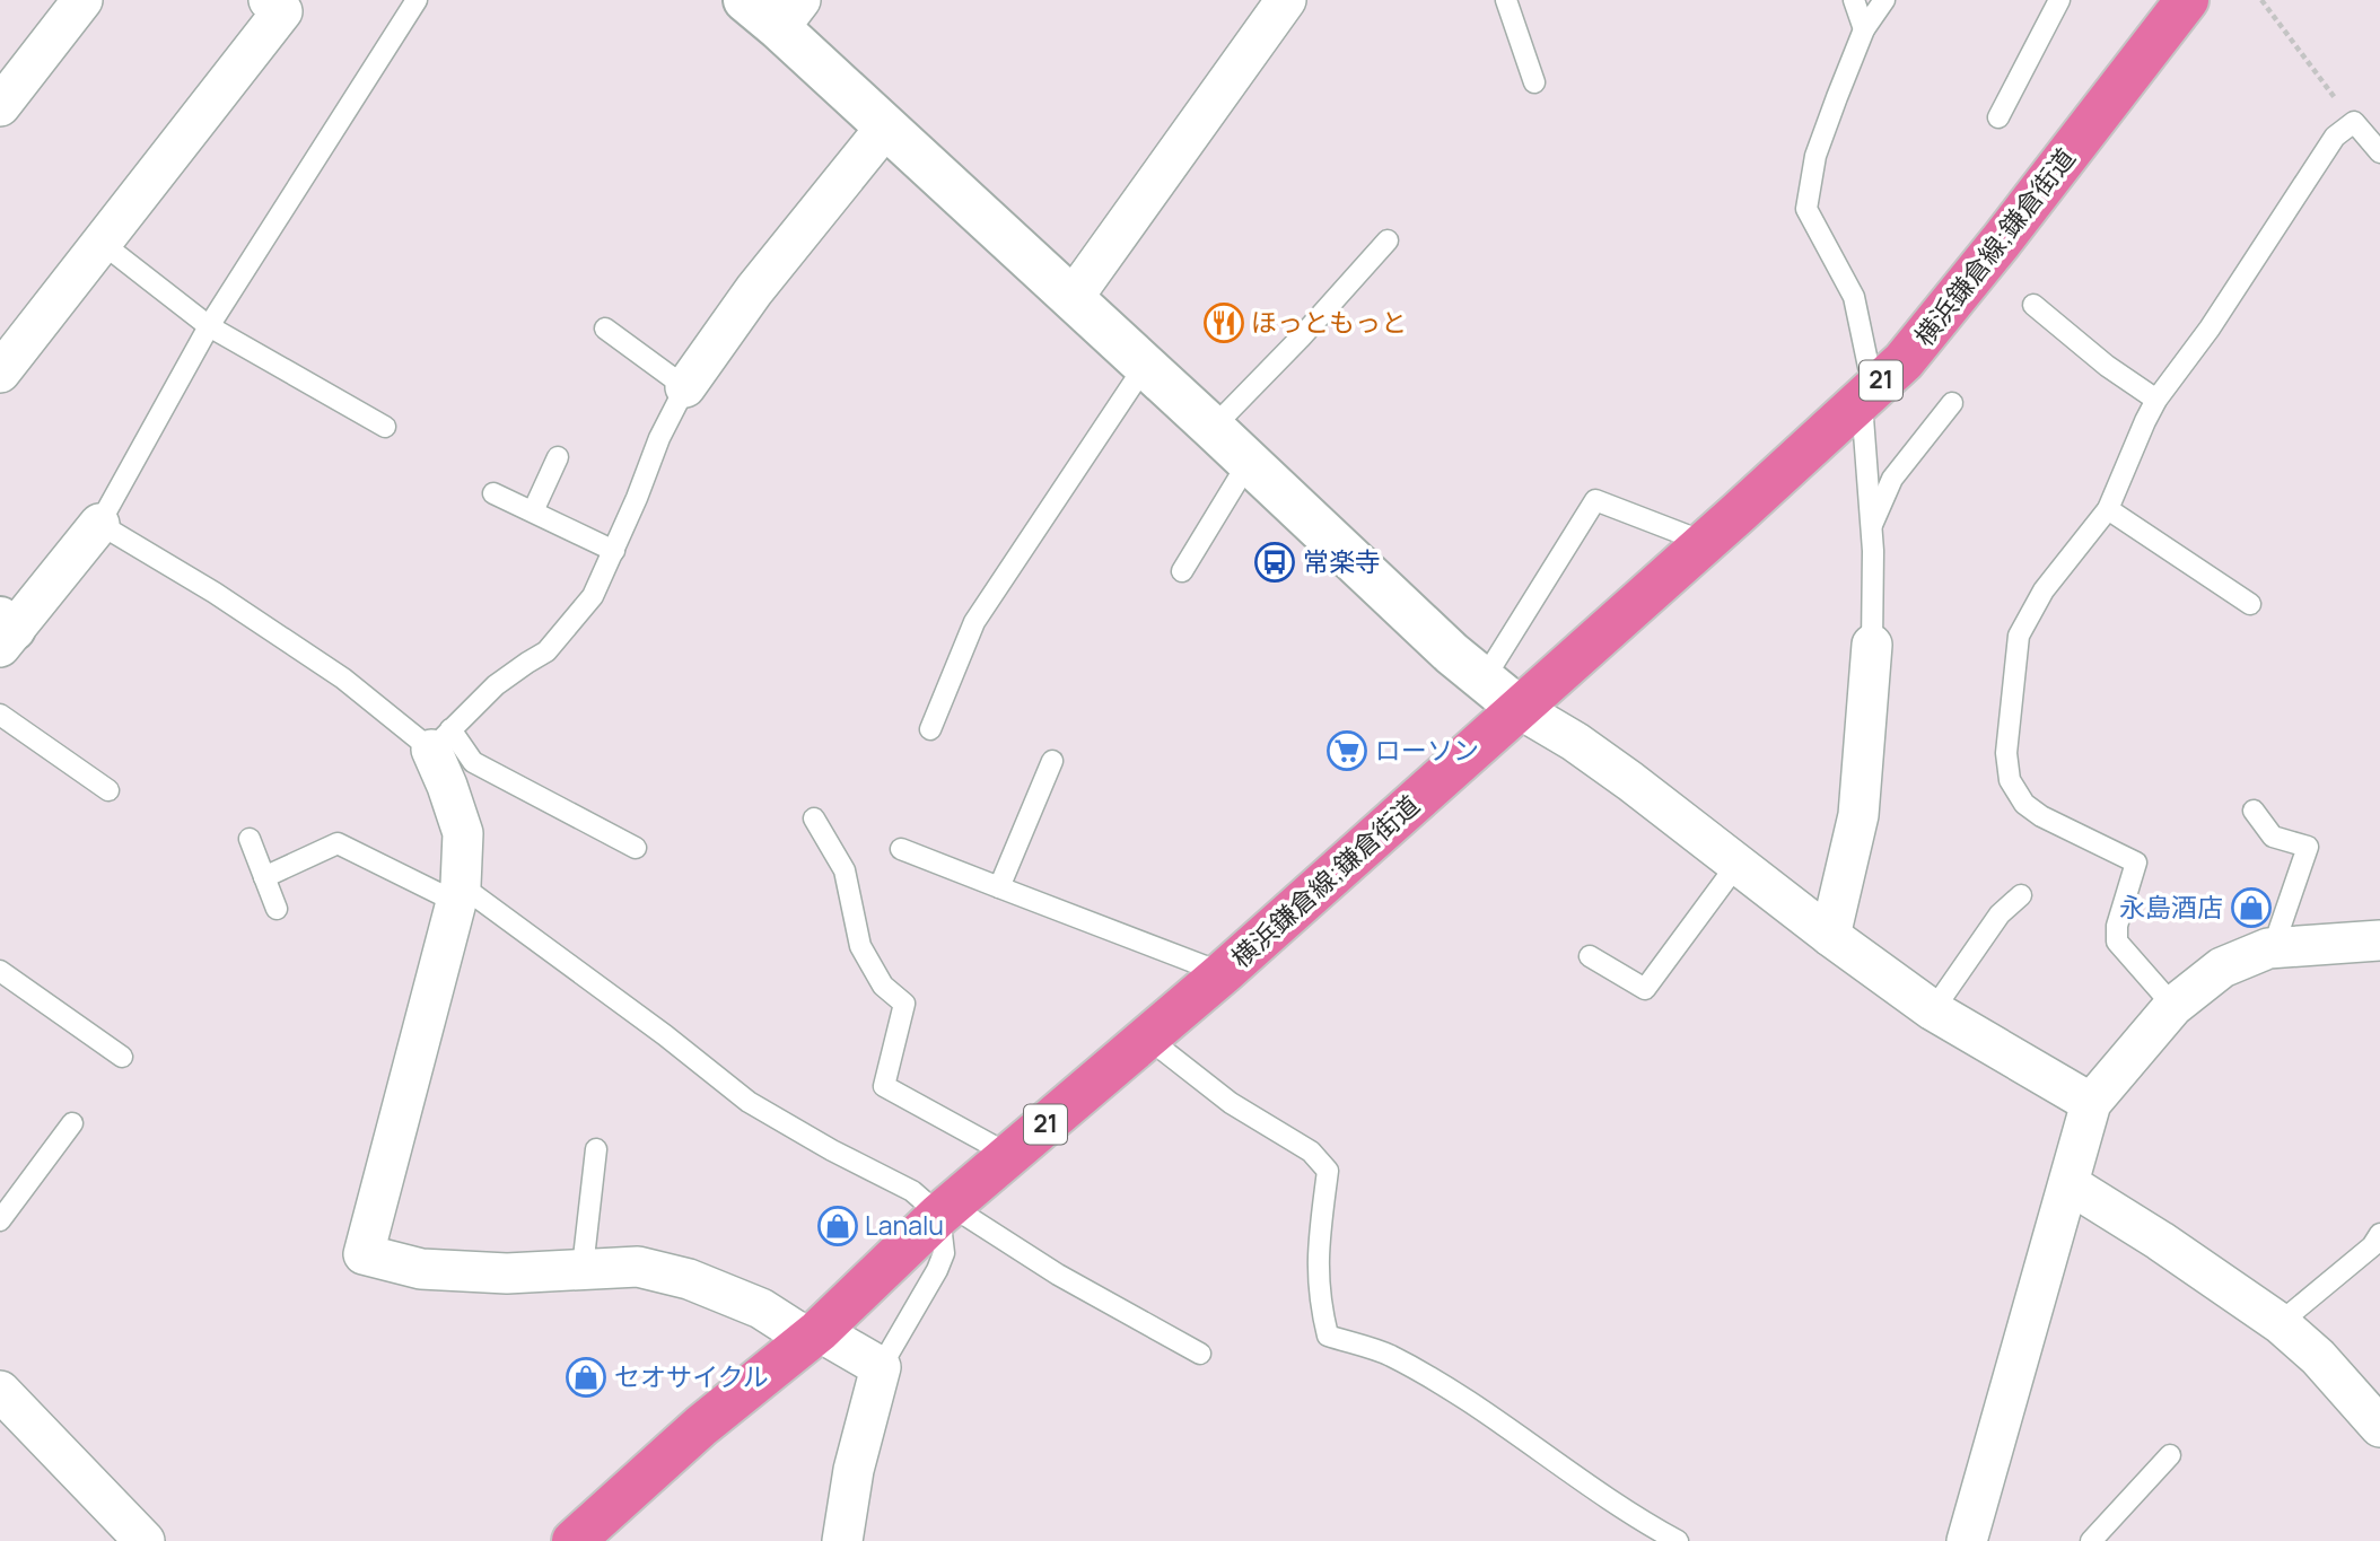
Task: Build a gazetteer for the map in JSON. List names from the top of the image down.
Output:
{
  "streets": {
    "main road": ["横浜鎌倉線;鎌倉街道", "21"]
  },
  "places": {
    "restaurant": ["ほっともっと"],
    "bus stop": ["常楽寺"],
    "supermarket": ["ローソン"],
    "shop": ["永島酒店", "Lanalu", "セオサイクル"]
  }
}
